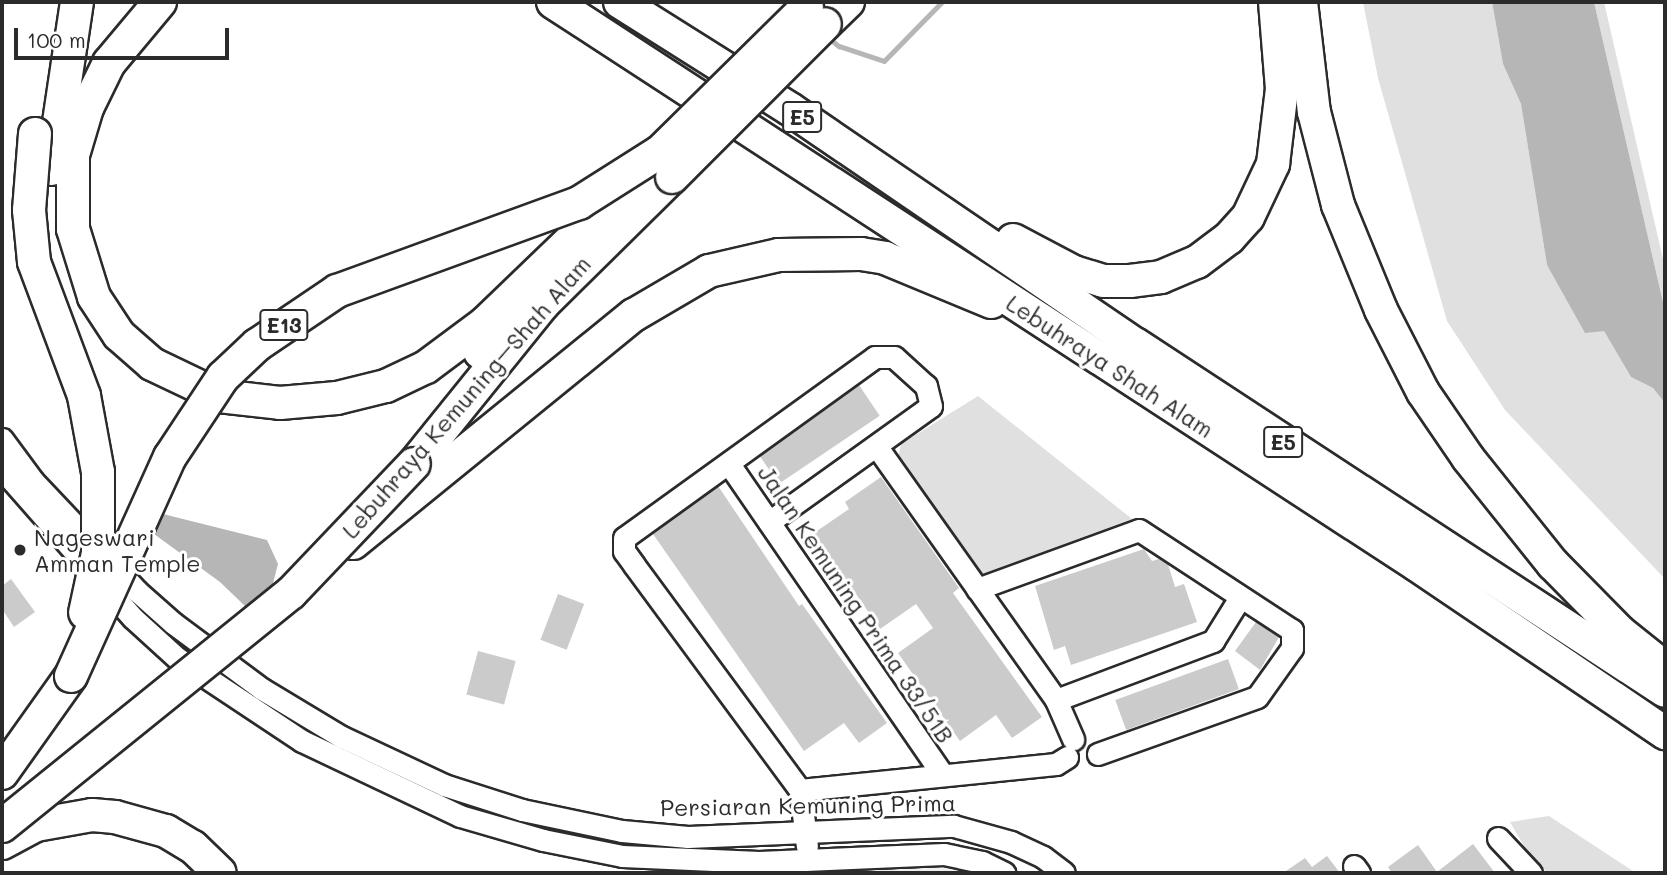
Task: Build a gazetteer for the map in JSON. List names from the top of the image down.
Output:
{
  "streets": {
    "highway": [
      "E5",
      "E13",
      "Lebuhraya Shah Alam",
      "Lebuhraya Kemuning–Shah Alam"
    ],
    "street": ["Jalan Kemuning Prima 33/51B", "Persiaran Kemuning Prima"]
  },
  "places": ["Nageswari Amman Temple"],
  "scale_bar": "100 m"
}
